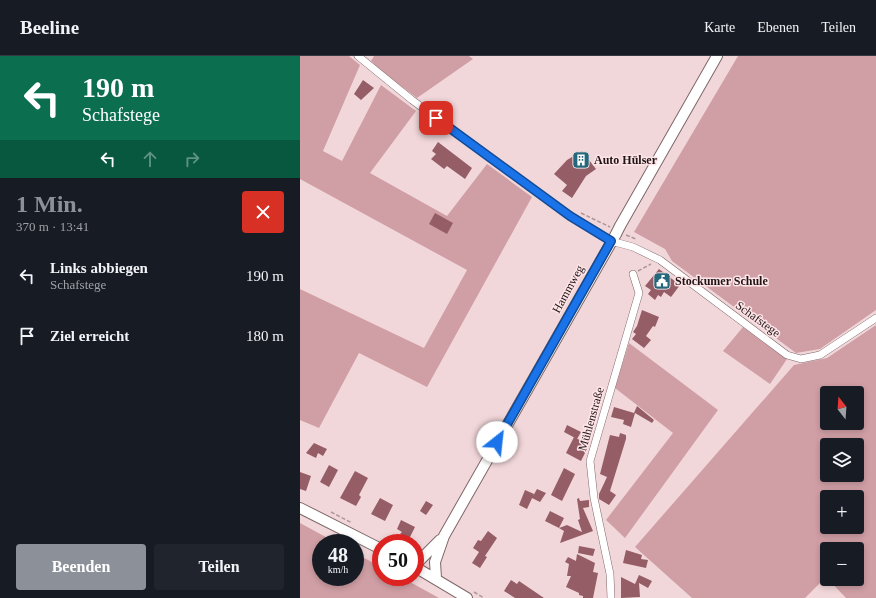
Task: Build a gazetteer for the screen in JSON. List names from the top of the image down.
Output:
{
  "streets": {
    "main road": ["Hammweg"],
    "street": ["Schafstege", "Mühlenstraße"]
  },
  "crossings": [
    ["Hammweg", "Schafstege"]
  ],
  "places": {
    "building": ["Auto Hülser"],
    "public building": ["Stockumer Schule"]
  },
  "north": "top",
  "page": {
    "header": "Beeline",
    "nav": ["Karte", "Ebenen", "Teilen"],
    "turn": ["190 m", "Schafstege"],
    "heading": ["1 Min.", "370 m · 13:41"],
    "list": [
      {
        "name": "Links abbiegen",
        "note": "Schafstege",
        "value": "190 m"
      },
      {
        "name": "Ziel erreicht",
        "value": "180 m"
      }
    ],
    "map_buttons": ["+", "−"],
    "speed": "48 km/h",
    "limit": "50",
    "buttons": ["Beenden", "Teilen"]
  }
}
